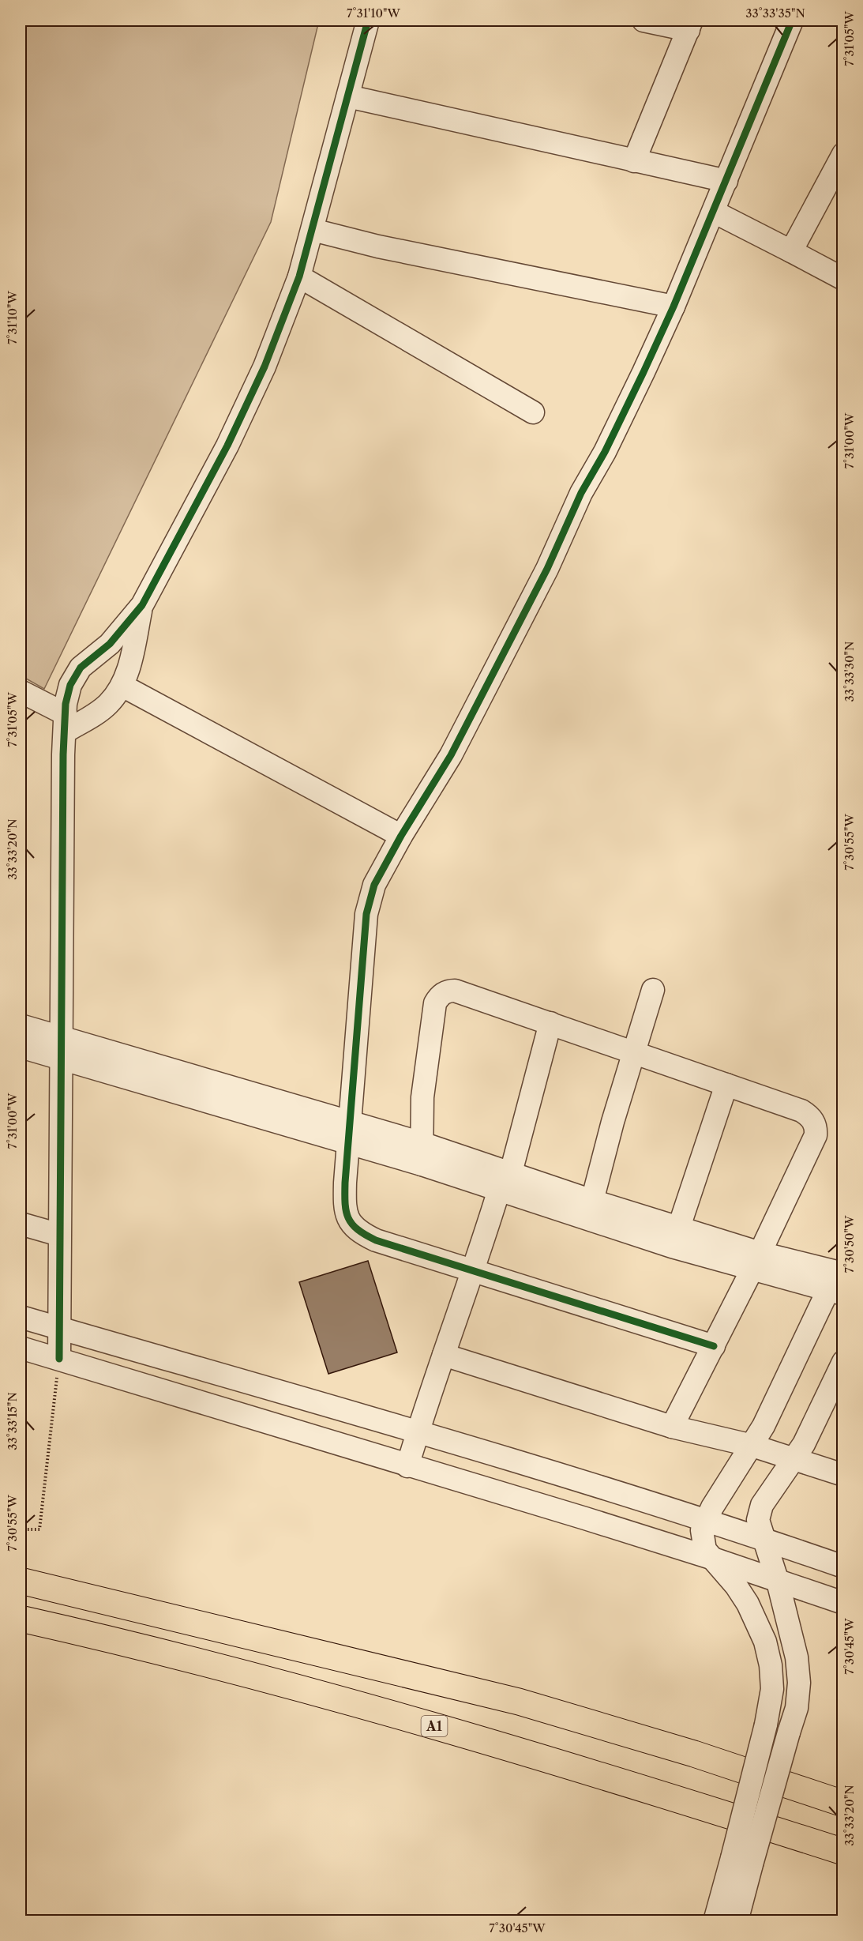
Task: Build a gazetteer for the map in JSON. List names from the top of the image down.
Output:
{
  "streets": {
    "highway": ["A1"]
  },
  "coordinates": [
    "7°31'10\"W",
    "33°33'35\"N",
    "7°31'05\"W",
    "7°31'00\"W",
    "33°33'30\"N",
    "7°30'55\"W",
    "33°33'20\"N",
    "7°30'50\"W",
    "33°33'15\"N",
    "7°30'45\"W"
  ]
}
